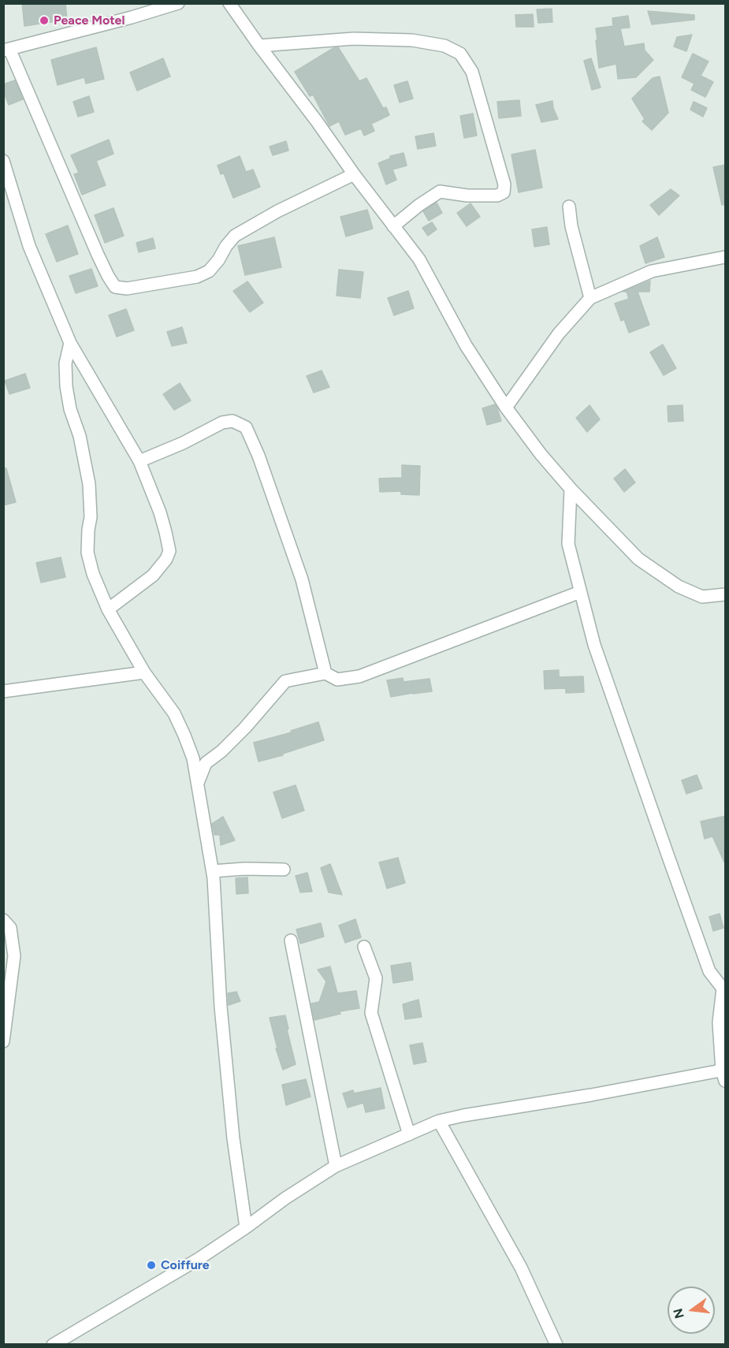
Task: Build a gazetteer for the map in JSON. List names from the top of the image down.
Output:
{
  "places": ["Peace Motel", "Coiffure"],
  "north": "left"
}
